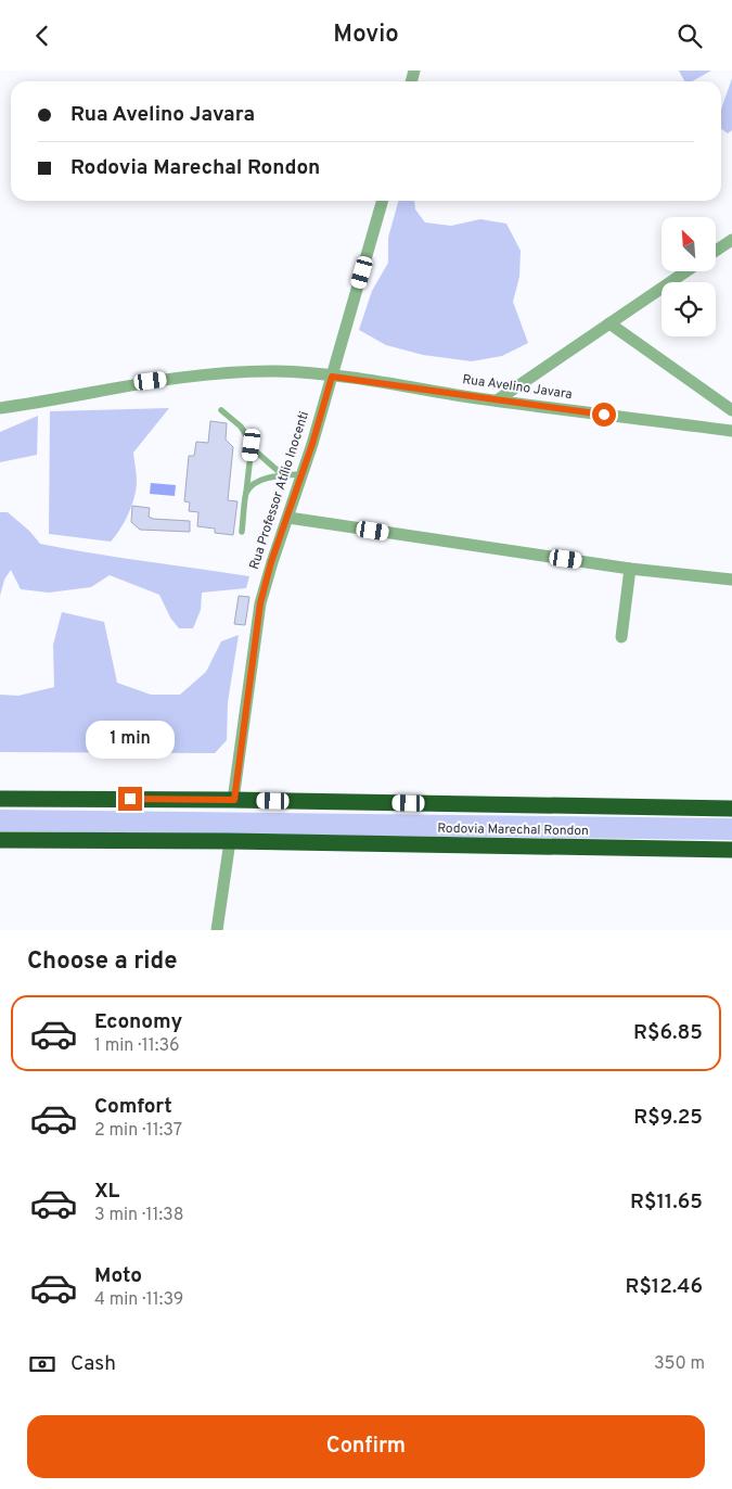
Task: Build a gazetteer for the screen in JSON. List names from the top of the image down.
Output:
{
  "streets": {
    "highway": ["Rodovia Marechal Rondon"],
    "street": ["Rua Avelino Javara", "Rua Professor Atílio Inocenti"]
  },
  "crossings": [
    ["Rua Avelino Javara", "Rua Professor Atílio Inocenti"],
    ["Rua Professor Atílio Inocenti", "Rodovia Marechal Rondon"]
  ],
  "north": "top left",
  "page": {
    "header": "Movio",
    "banner": ["Rua Avelino Javara", "Rodovia Marechal Rondon"],
    "bubble": "1 min",
    "heading": "Choose a ride",
    "list": [
      {
        "name": "Economy",
        "note": "1 min · 11:36",
        "value": "R$6.85"
      },
      {
        "name": "Comfort",
        "note": "2 min · 11:37",
        "value": "R$9.25"
      },
      {
        "name": "XL",
        "note": "3 min · 11:38",
        "value": "R$11.65"
      },
      {
        "name": "Moto",
        "note": "4 min · 11:39",
        "value": "R$12.46"
      }
    ],
    "pay": ["Cash", "350 m"],
    "buttons": "Confirm"
  }
}
